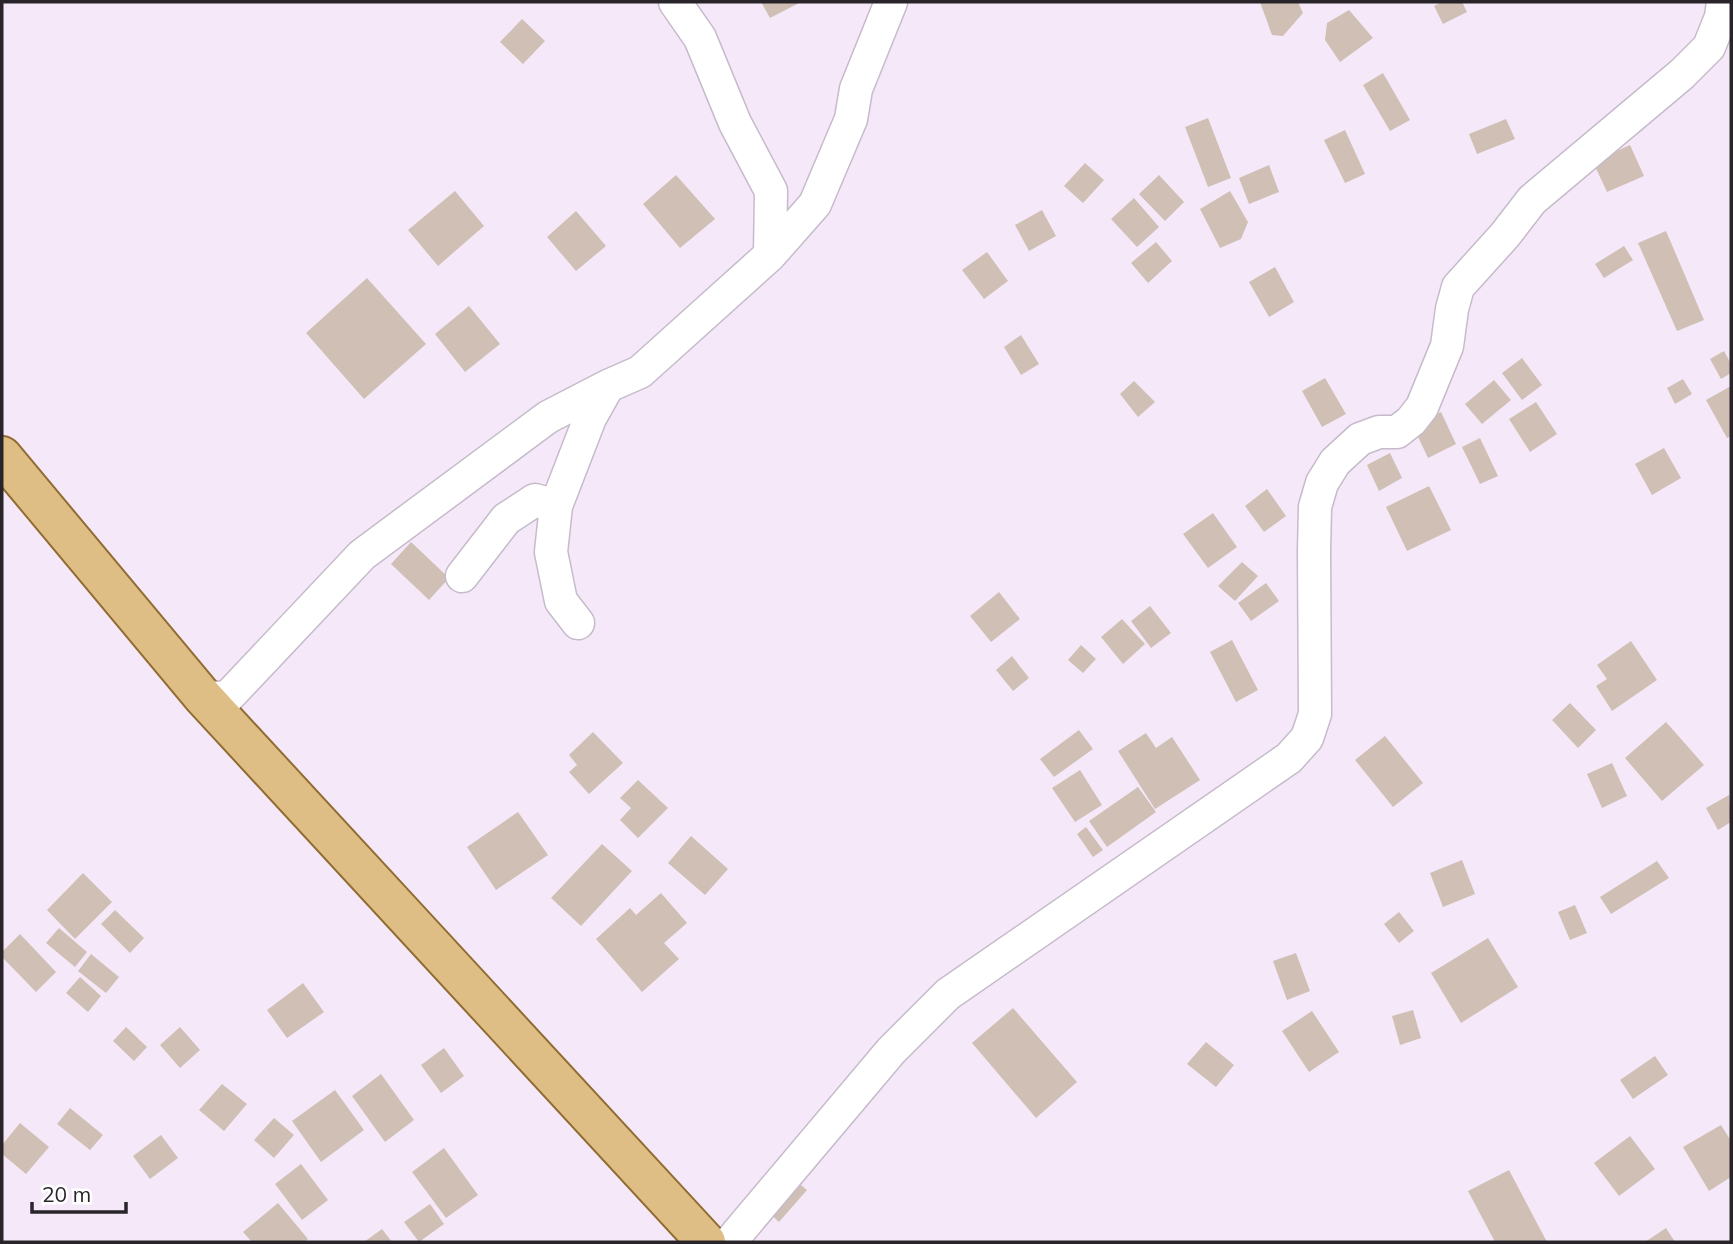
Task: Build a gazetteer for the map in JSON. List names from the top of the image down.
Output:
{
  "scale_bar": "20 m"
}
